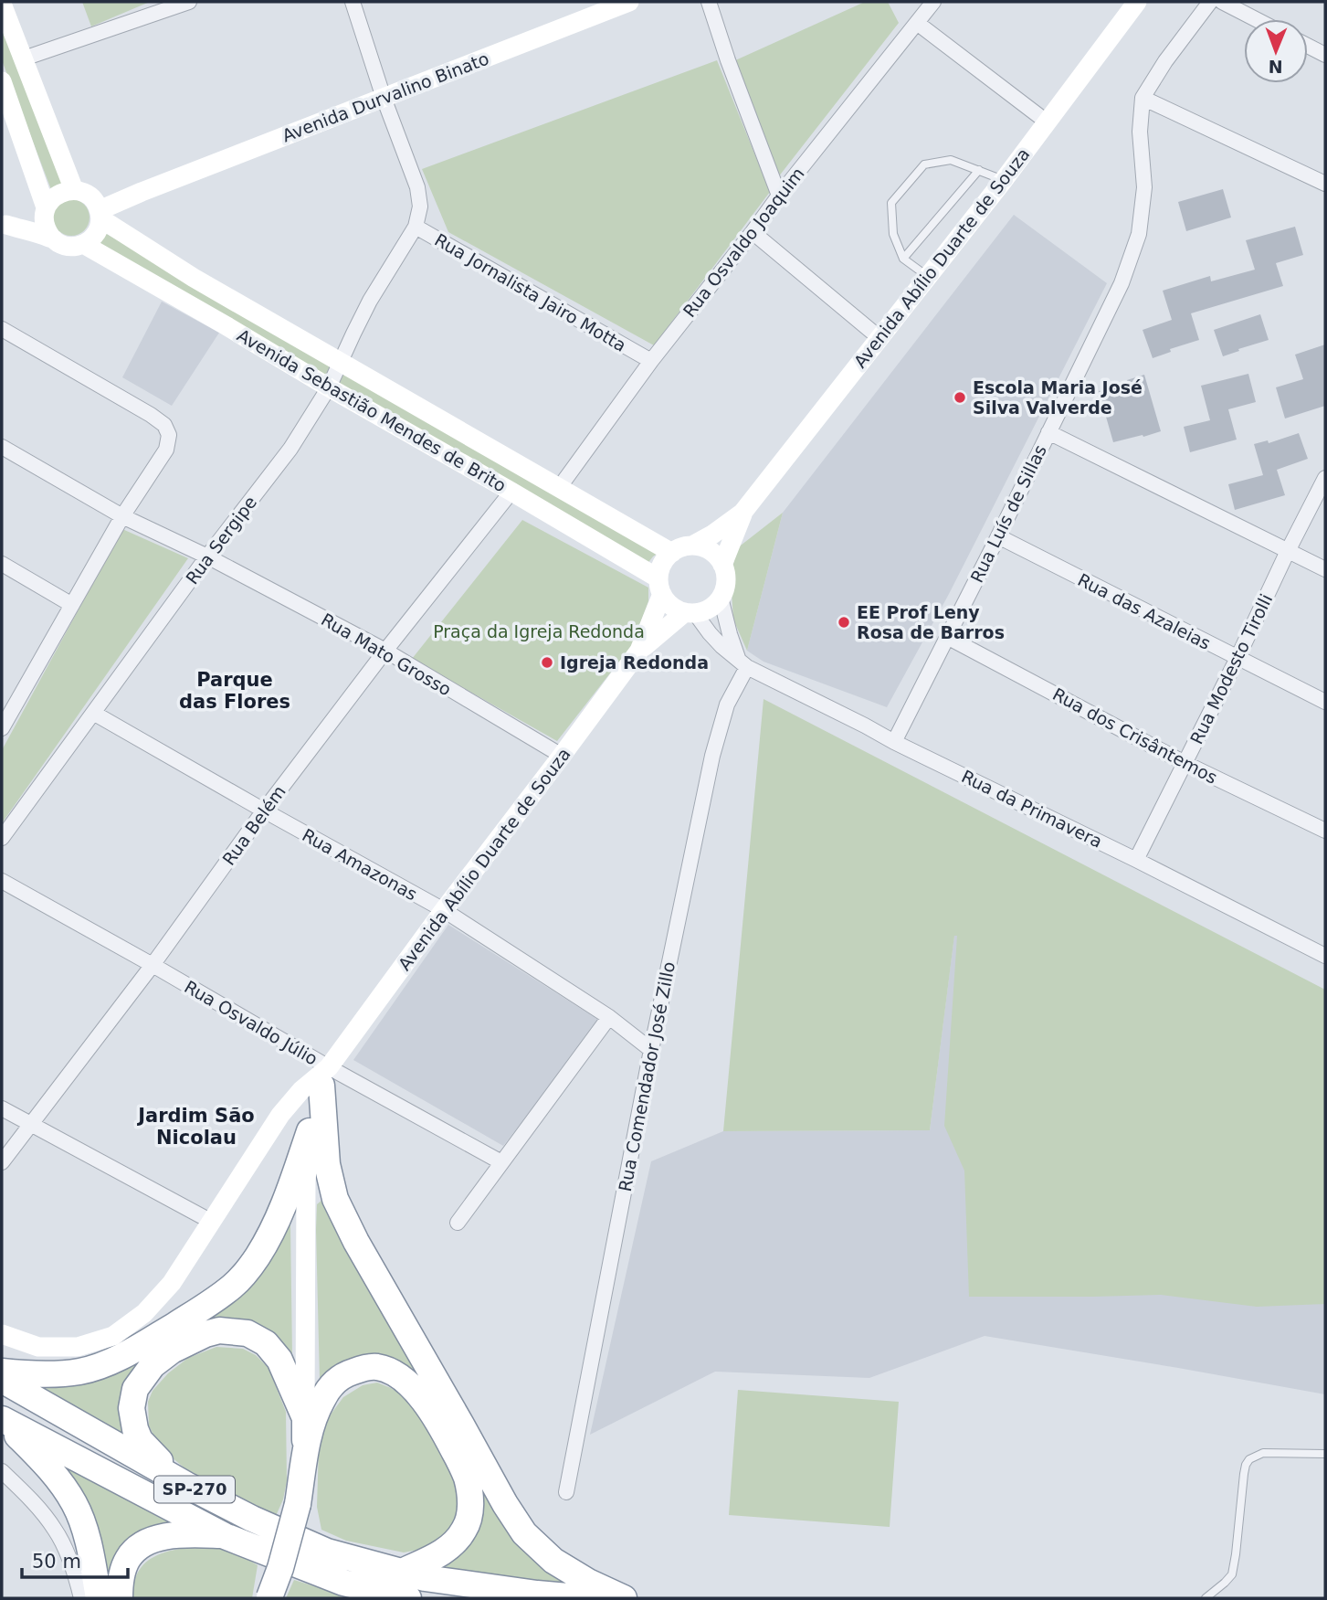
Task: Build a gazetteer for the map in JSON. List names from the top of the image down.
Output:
{
  "streets": {
    "highway": ["SP-270"],
    "main road": ["Avenida Durvalino Binato", "Avenida Abílio Duarte de Souza", "Avenida Sebastião Mendes de Brito"],
    "street": [
      "Rua Osvaldo Joaquim",
      "Rua Jornalista Jairo Motta",
      "Rua Luís de Sillas",
      "Rua Sergipe",
      "Rua das Azaleias",
      "Rua Mato Grosso",
      "Rua Modesto Tirolli",
      "Rua dos Crisântemos",
      "Rua da Primavera",
      "Rua Belém",
      "Rua Amazonas",
      "Rua Osvaldo Júlio",
      "Rua Comendador José Zillo"
    ]
  },
  "crossings": [
    ["Avenida Durvalino Binato", "Rua Jornalista Jairo Motta"],
    ["Avenida Durvalino Binato", "Avenida Sebastião Mendes de Brito"],
    ["Rua Osvaldo Joaquim", "Rua Jornalista Jairo Motta"],
    ["Rua Osvaldo Joaquim", "Avenida Sebastião Mendes de Brito"],
    ["Avenida Abílio Duarte de Souza", "Avenida Sebastião Mendes de Brito"],
    ["Avenida Abílio Duarte de Souza", "Rua Mato Grosso"],
    ["Avenida Abílio Duarte de Souza", "Rua da Primavera"],
    ["Avenida Abílio Duarte de Souza", "Rua Amazonas"],
    ["Avenida Abílio Duarte de Souza", "Rua Osvaldo Júlio"],
    ["Rua Jornalista Jairo Motta", "Rua Sergipe"],
    ["Avenida Sebastião Mendes de Brito", "Rua Sergipe"],
    ["Avenida Sebastião Mendes de Brito", "Rua da Primavera"],
    ["Avenida Sebastião Mendes de Brito", "Rua Belém"],
    ["Rua Luís de Sillas", "Rua das Azaleias"],
    ["Rua Luís de Sillas", "Rua dos Crisântemos"],
    ["Rua Luís de Sillas", "Rua da Primavera"],
    ["Rua Sergipe", "Rua Mato Grosso"],
    ["Rua Sergipe", "Rua Amazonas"],
    ["Rua das Azaleias", "Rua Modesto Tirolli"],
    ["Rua Mato Grosso", "Rua Belém"],
    ["Rua Modesto Tirolli", "Rua dos Crisântemos"],
    ["Rua Modesto Tirolli", "Rua da Primavera"],
    ["Rua da Primavera", "Rua Comendador José Zillo"],
    ["Rua Belém", "Rua Amazonas"],
    ["Rua Belém", "Rua Osvaldo Júlio"],
    ["Rua Amazonas", "Rua Comendador José Zillo"]
  ],
  "districts": ["Parque das Flores", "Jardim São Nicolau"],
  "parks": ["Praça da Igreja Redonda"],
  "places": ["Escola Maria José Silva Valverde", "EE Prof Leny Rosa de Barros", "Igreja Redonda"],
  "scale_bar": "50 m",
  "north": "bottom"
}
